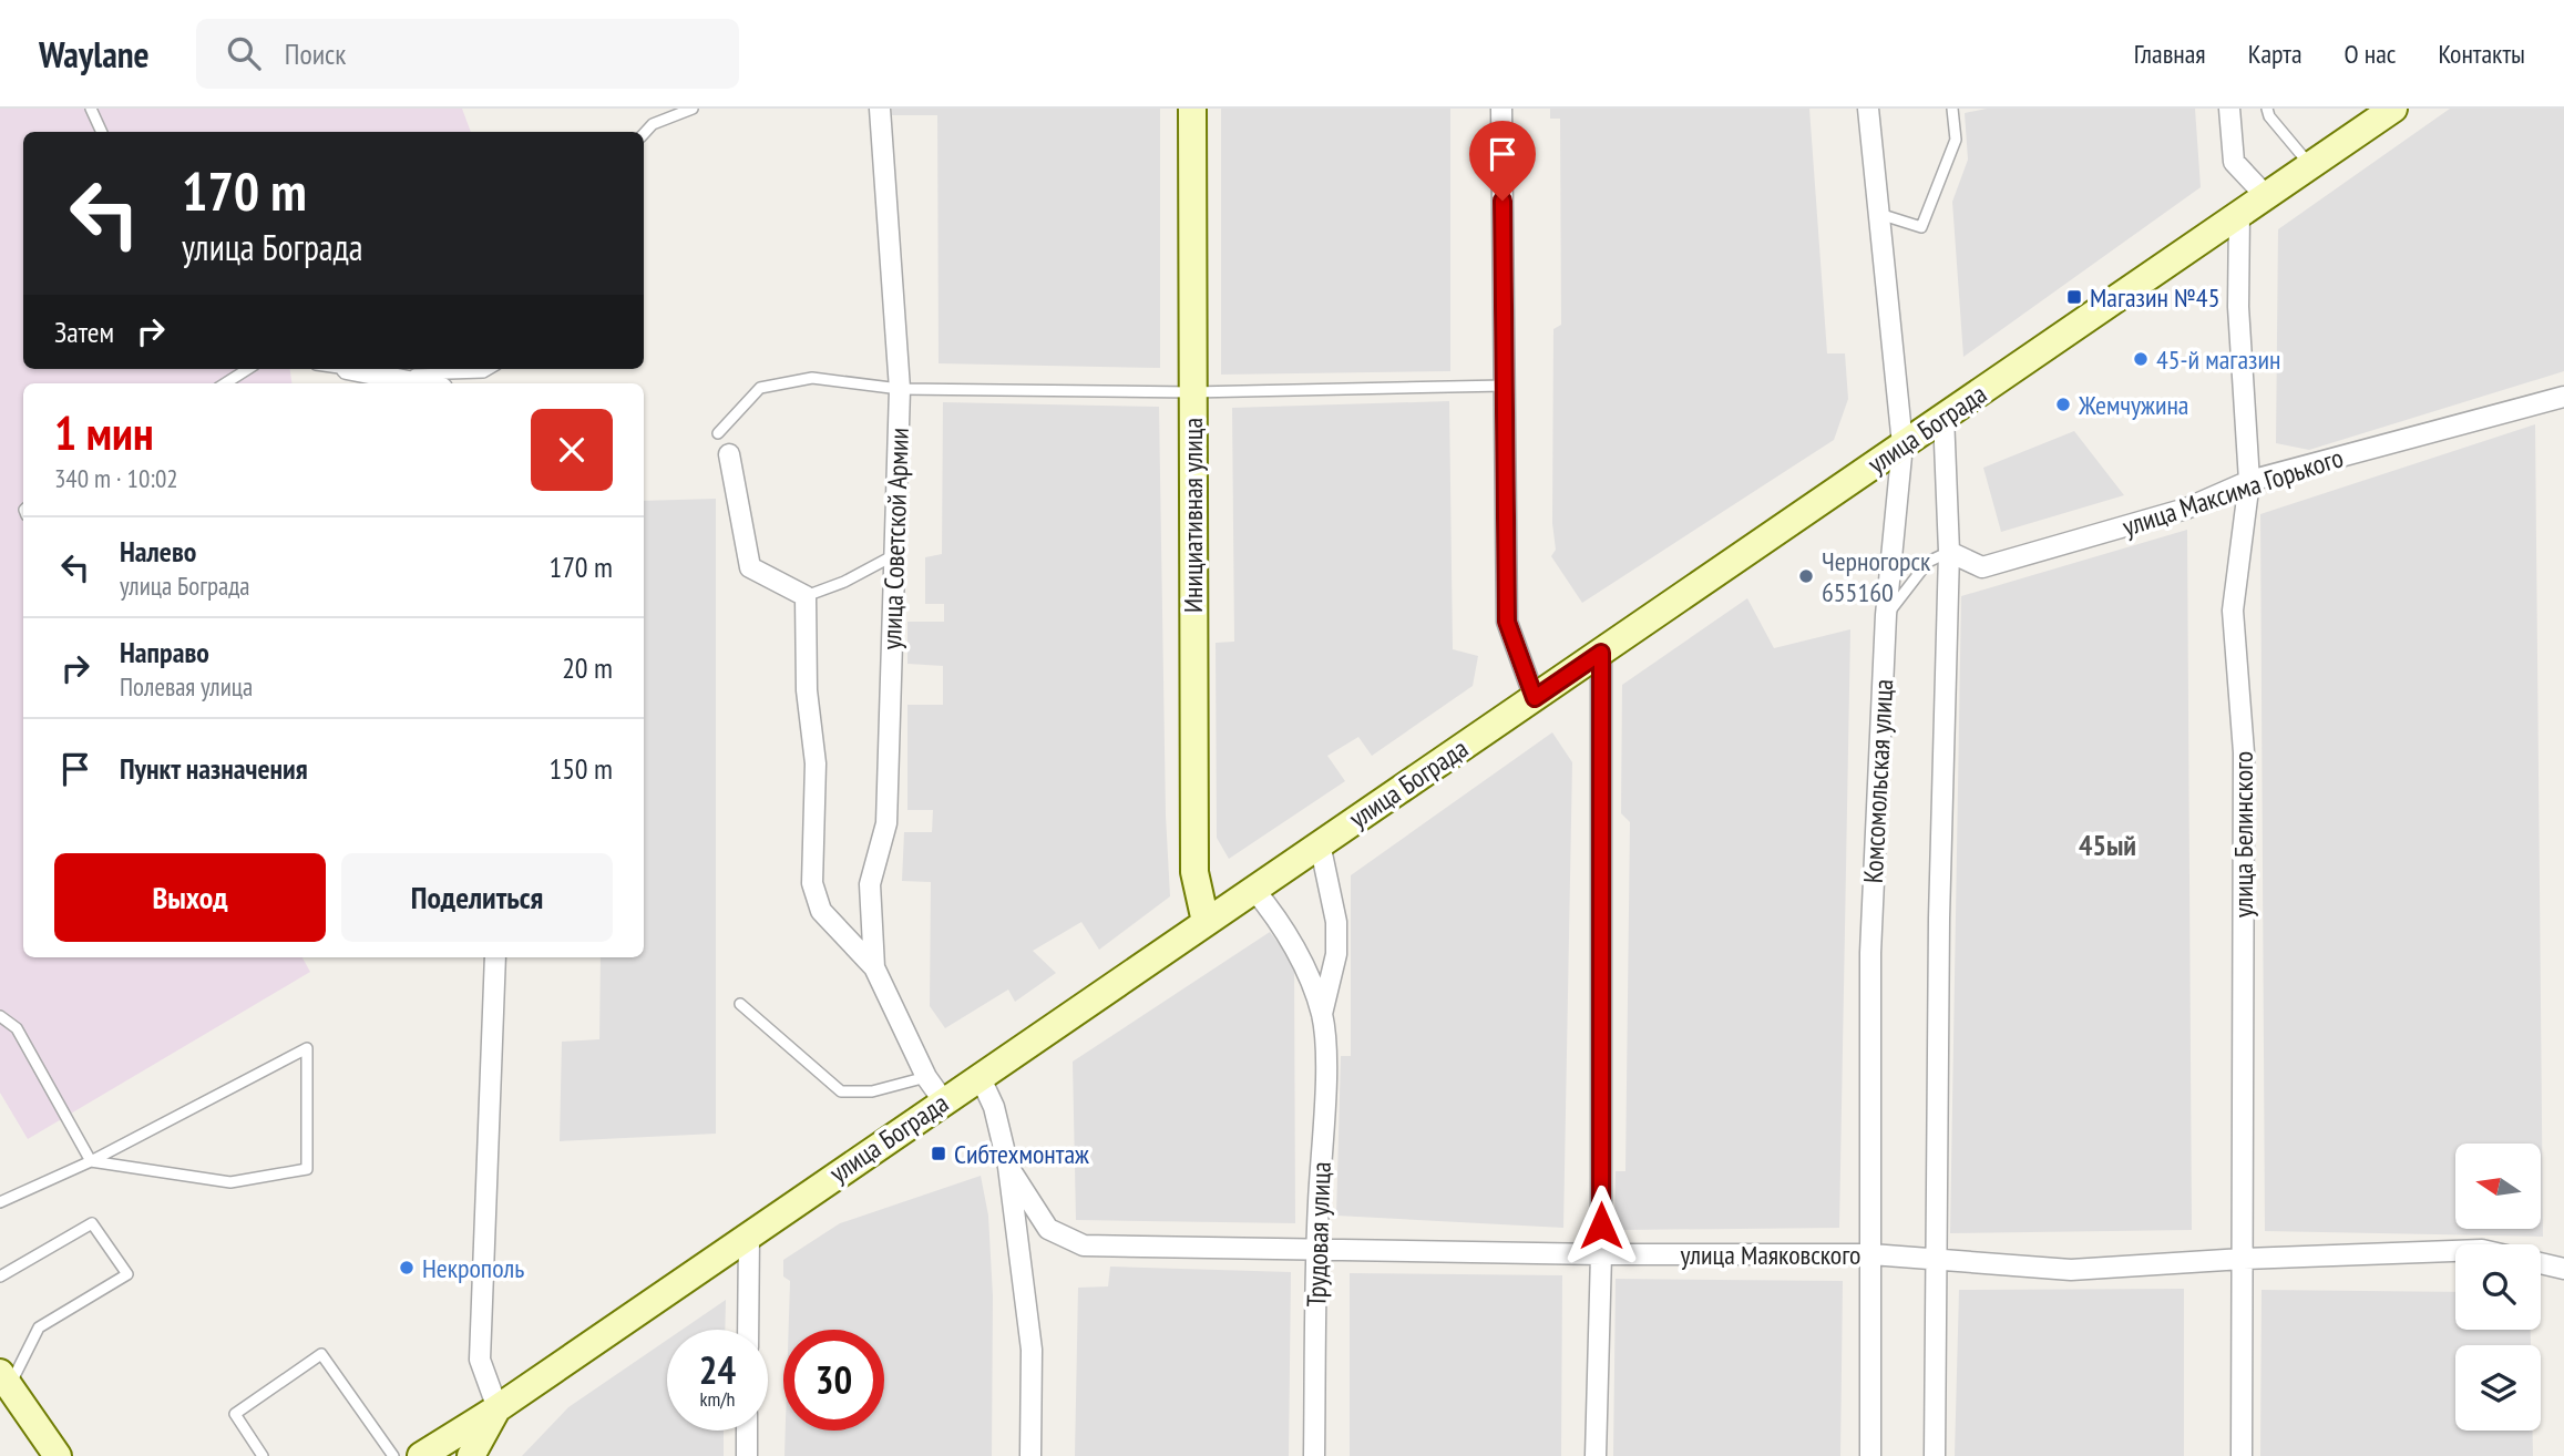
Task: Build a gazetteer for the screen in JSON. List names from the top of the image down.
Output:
{
  "streets": {
    "main road": ["улица Бограда", "Инициативная улица"],
    "street": [
      "улица Максима Горького",
      "улица Советской Армии",
      "Комсомольская улица",
      "улица Белинского",
      "Трудовая улица",
      "улица Маяковского"
    ]
  },
  "crossings": [
    ["улица Бограда", "Инициативная улица"],
    ["улица Бограда", "улица Советской Армии"],
    ["улица Бограда", "Комсомольская улица"],
    ["улица Бограда", "улица Белинского"],
    ["улица Бограда", "Трудовая улица"],
    ["улица Максима Горького", "улица Белинского"],
    ["Комсомольская улица", "улица Маяковского"],
    ["улица Белинского", "улица Маяковского"],
    ["Трудовая улица", "улица Маяковского"]
  ],
  "districts": ["45ый"],
  "places": {
    "transit": ["Магазин №45", "Сибтехмонтаж"],
    "other": [
      "45-й магазин",
      "Жемчужина",
      "Черногорск 655160",
      "Некрополь"
    ]
  },
  "north": "left",
  "page": {
    "header": "Waylane",
    "search": "Поиск",
    "nav": [
      "Главная",
      "Карта",
      "О нас",
      "Контакты"
    ],
    "turn": ["170 m", "улица Бограда"],
    "then": "Затем",
    "heading": ["1 мин", "340 m · 10:02"],
    "list": [
      {
        "name": "Налево",
        "note": "улица Бограда",
        "value": "170 m"
      },
      {
        "name": "Направо",
        "note": "Полевая улица",
        "value": "20 m"
      },
      {
        "name": "Пункт назначения",
        "value": "150 m"
      }
    ],
    "buttons": ["Выход", "Поделиться"],
    "speed": "24 km/h",
    "limit": "30"
  }
}
